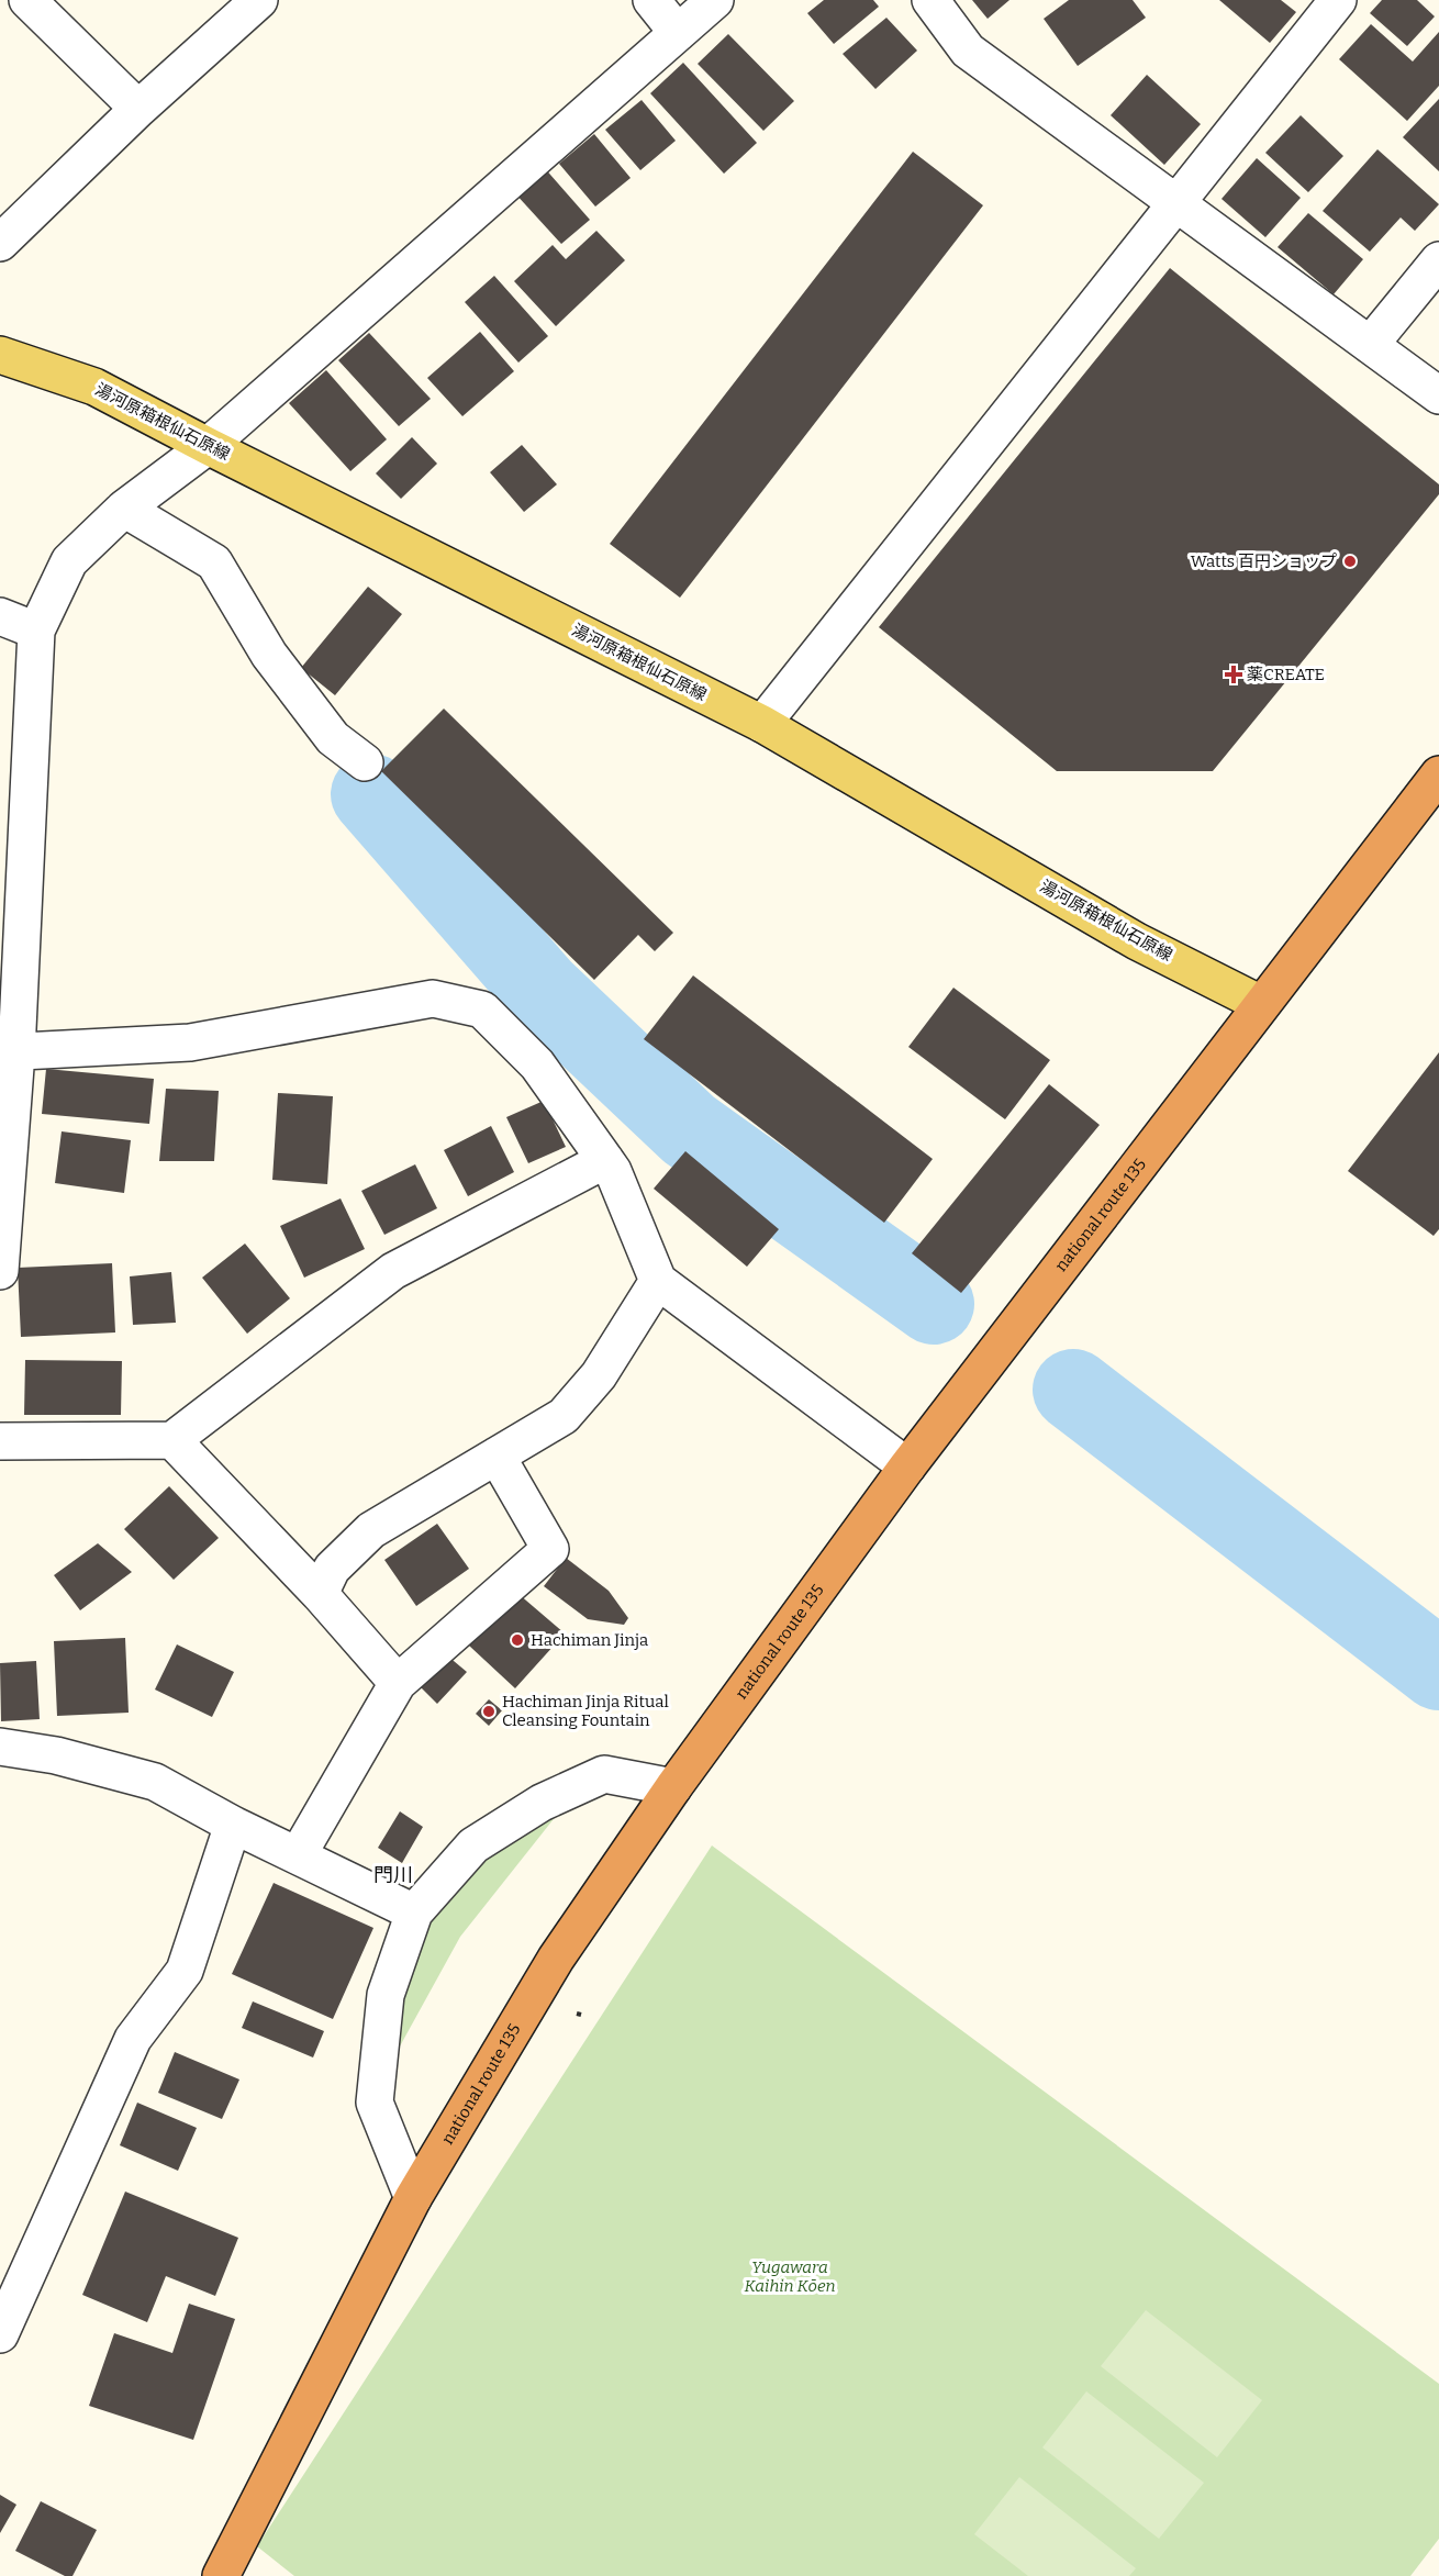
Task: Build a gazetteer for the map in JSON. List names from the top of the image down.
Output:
{
  "streets": {
    "highway": ["national route 135"],
    "main road": ["湯河原箱根仙石原線"]
  },
  "crossings": [
    ["湯河原箱根仙石原線", "national route 135"]
  ],
  "districts": ["門川"],
  "parks": ["Yugawara Kaihin Kōen"],
  "places": {
    "other": ["Watts 百円ショップ", "Hachiman Jinja", "Hachiman Jinja Ritual Cleansing Fountain"],
    "health": ["薬CREATE"]
  }
}
